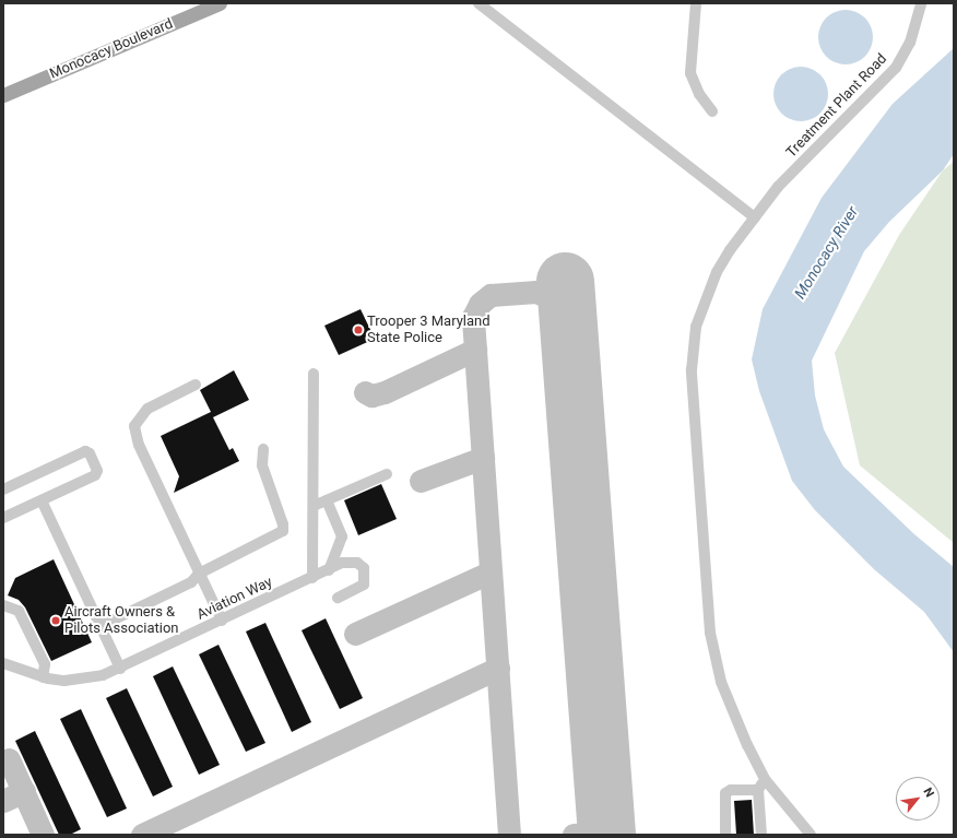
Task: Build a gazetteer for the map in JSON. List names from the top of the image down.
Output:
{
  "streets": {
    "main road": ["Monocacy Boulevard"],
    "street": ["Treatment Plant Road", "Aviation Way"]
  },
  "water": ["Monocacy River"],
  "places": ["Trooper 3 Maryland State Police", "Aircraft Owners & Pilots Association"],
  "north": "top right"
}
